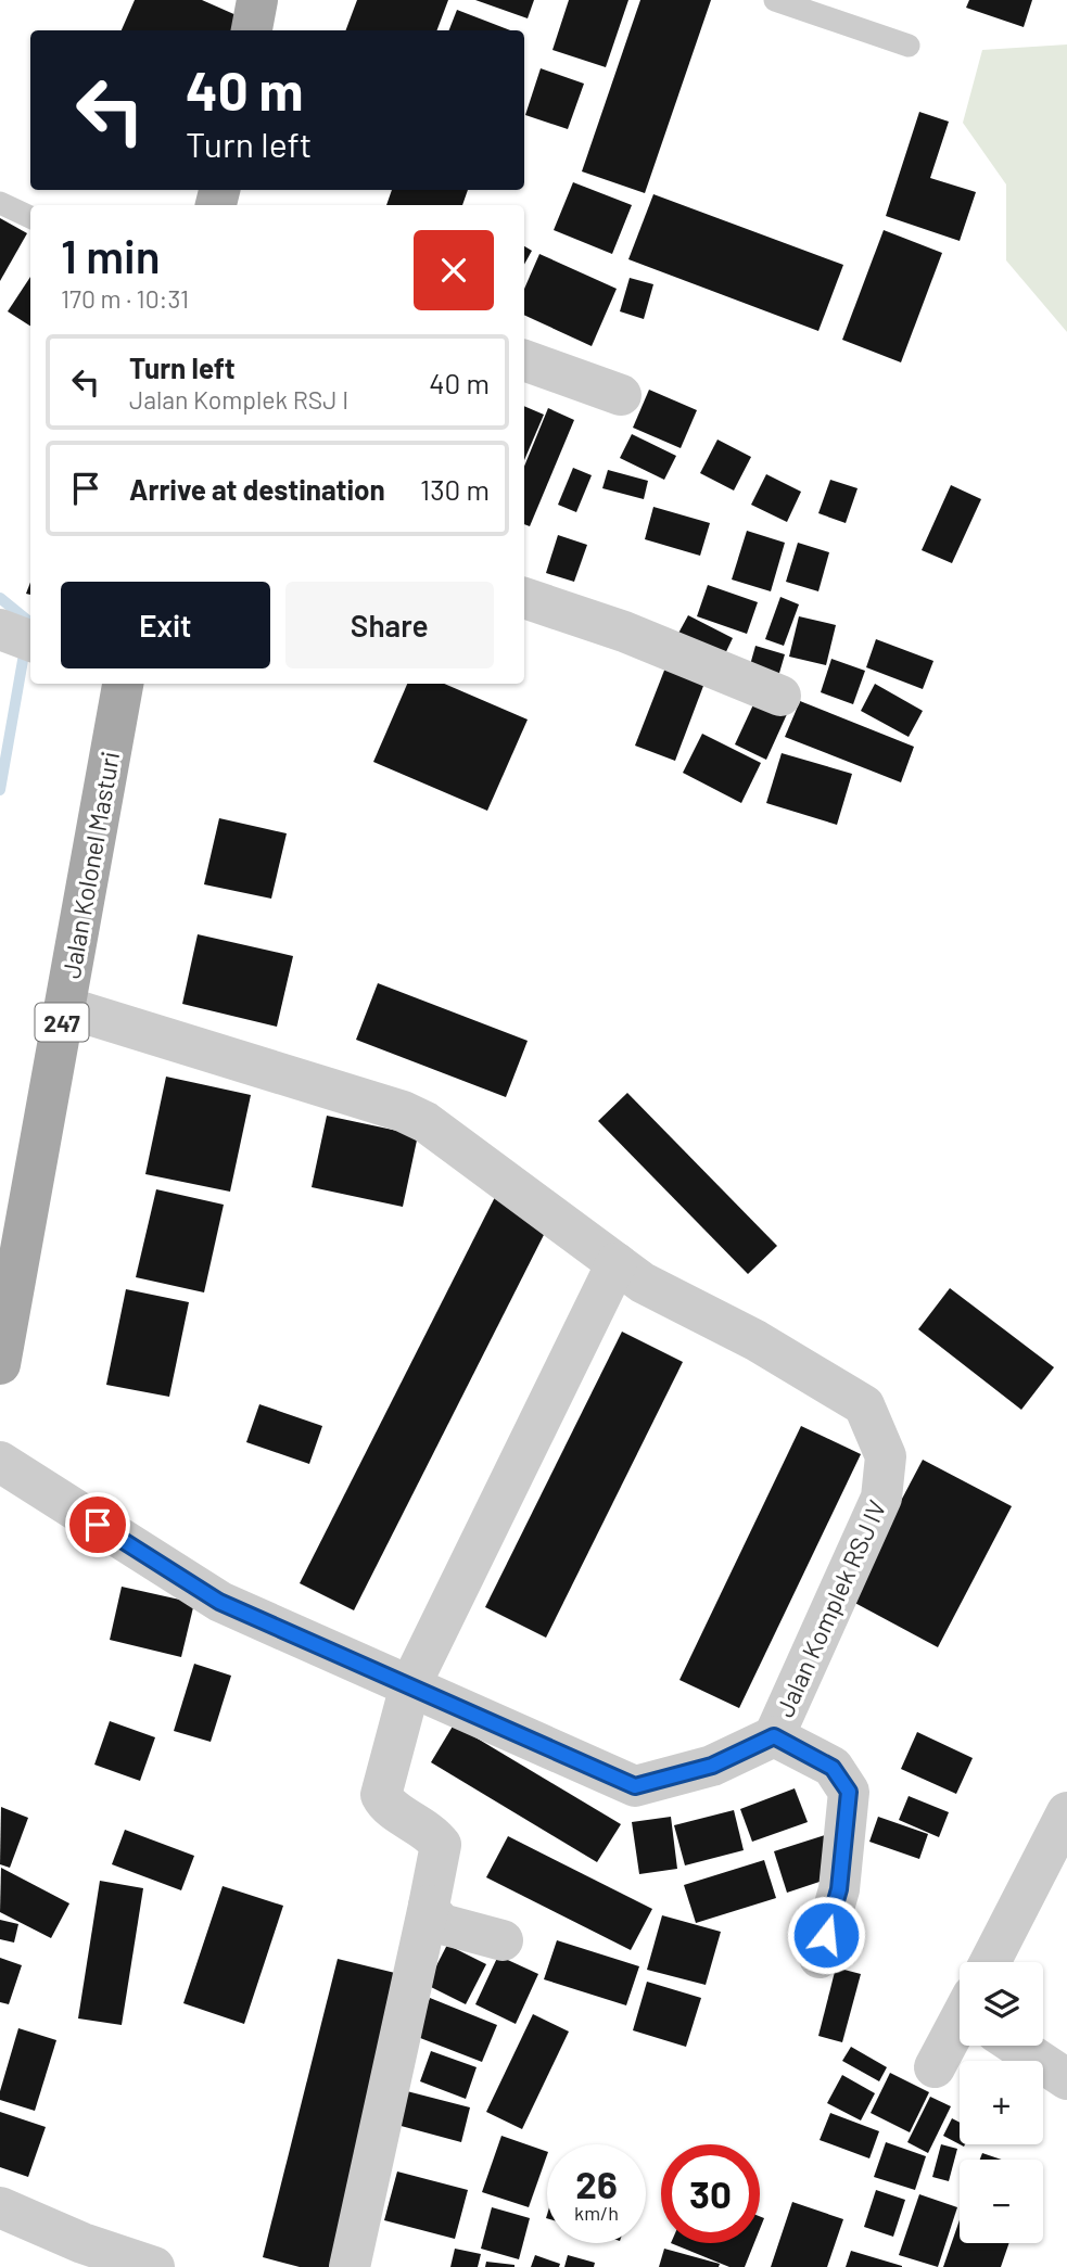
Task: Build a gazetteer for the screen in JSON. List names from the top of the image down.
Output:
{
  "streets": {
    "main road": ["Jalan Kolonel Masturi", "247"],
    "street": ["Jalan Komplek RSJ IV"]
  },
  "crossings": [
    ["Jalan Kolonel Masturi", "Jalan Komplek RSJ IV"]
  ],
  "page": {
    "turn": ["40 m", "Turn left"],
    "heading": ["1 min", "170 m · 10:31"],
    "list": [
      {
        "name": "Turn left",
        "note": "Jalan Komplek RSJ I",
        "value": "40 m"
      },
      {
        "name": "Arrive at destination",
        "value": "130 m"
      }
    ],
    "buttons": ["Exit", "Share"],
    "map_buttons": ["+", "−"],
    "speed": "26 km/h",
    "limit": "30"
  }
}
